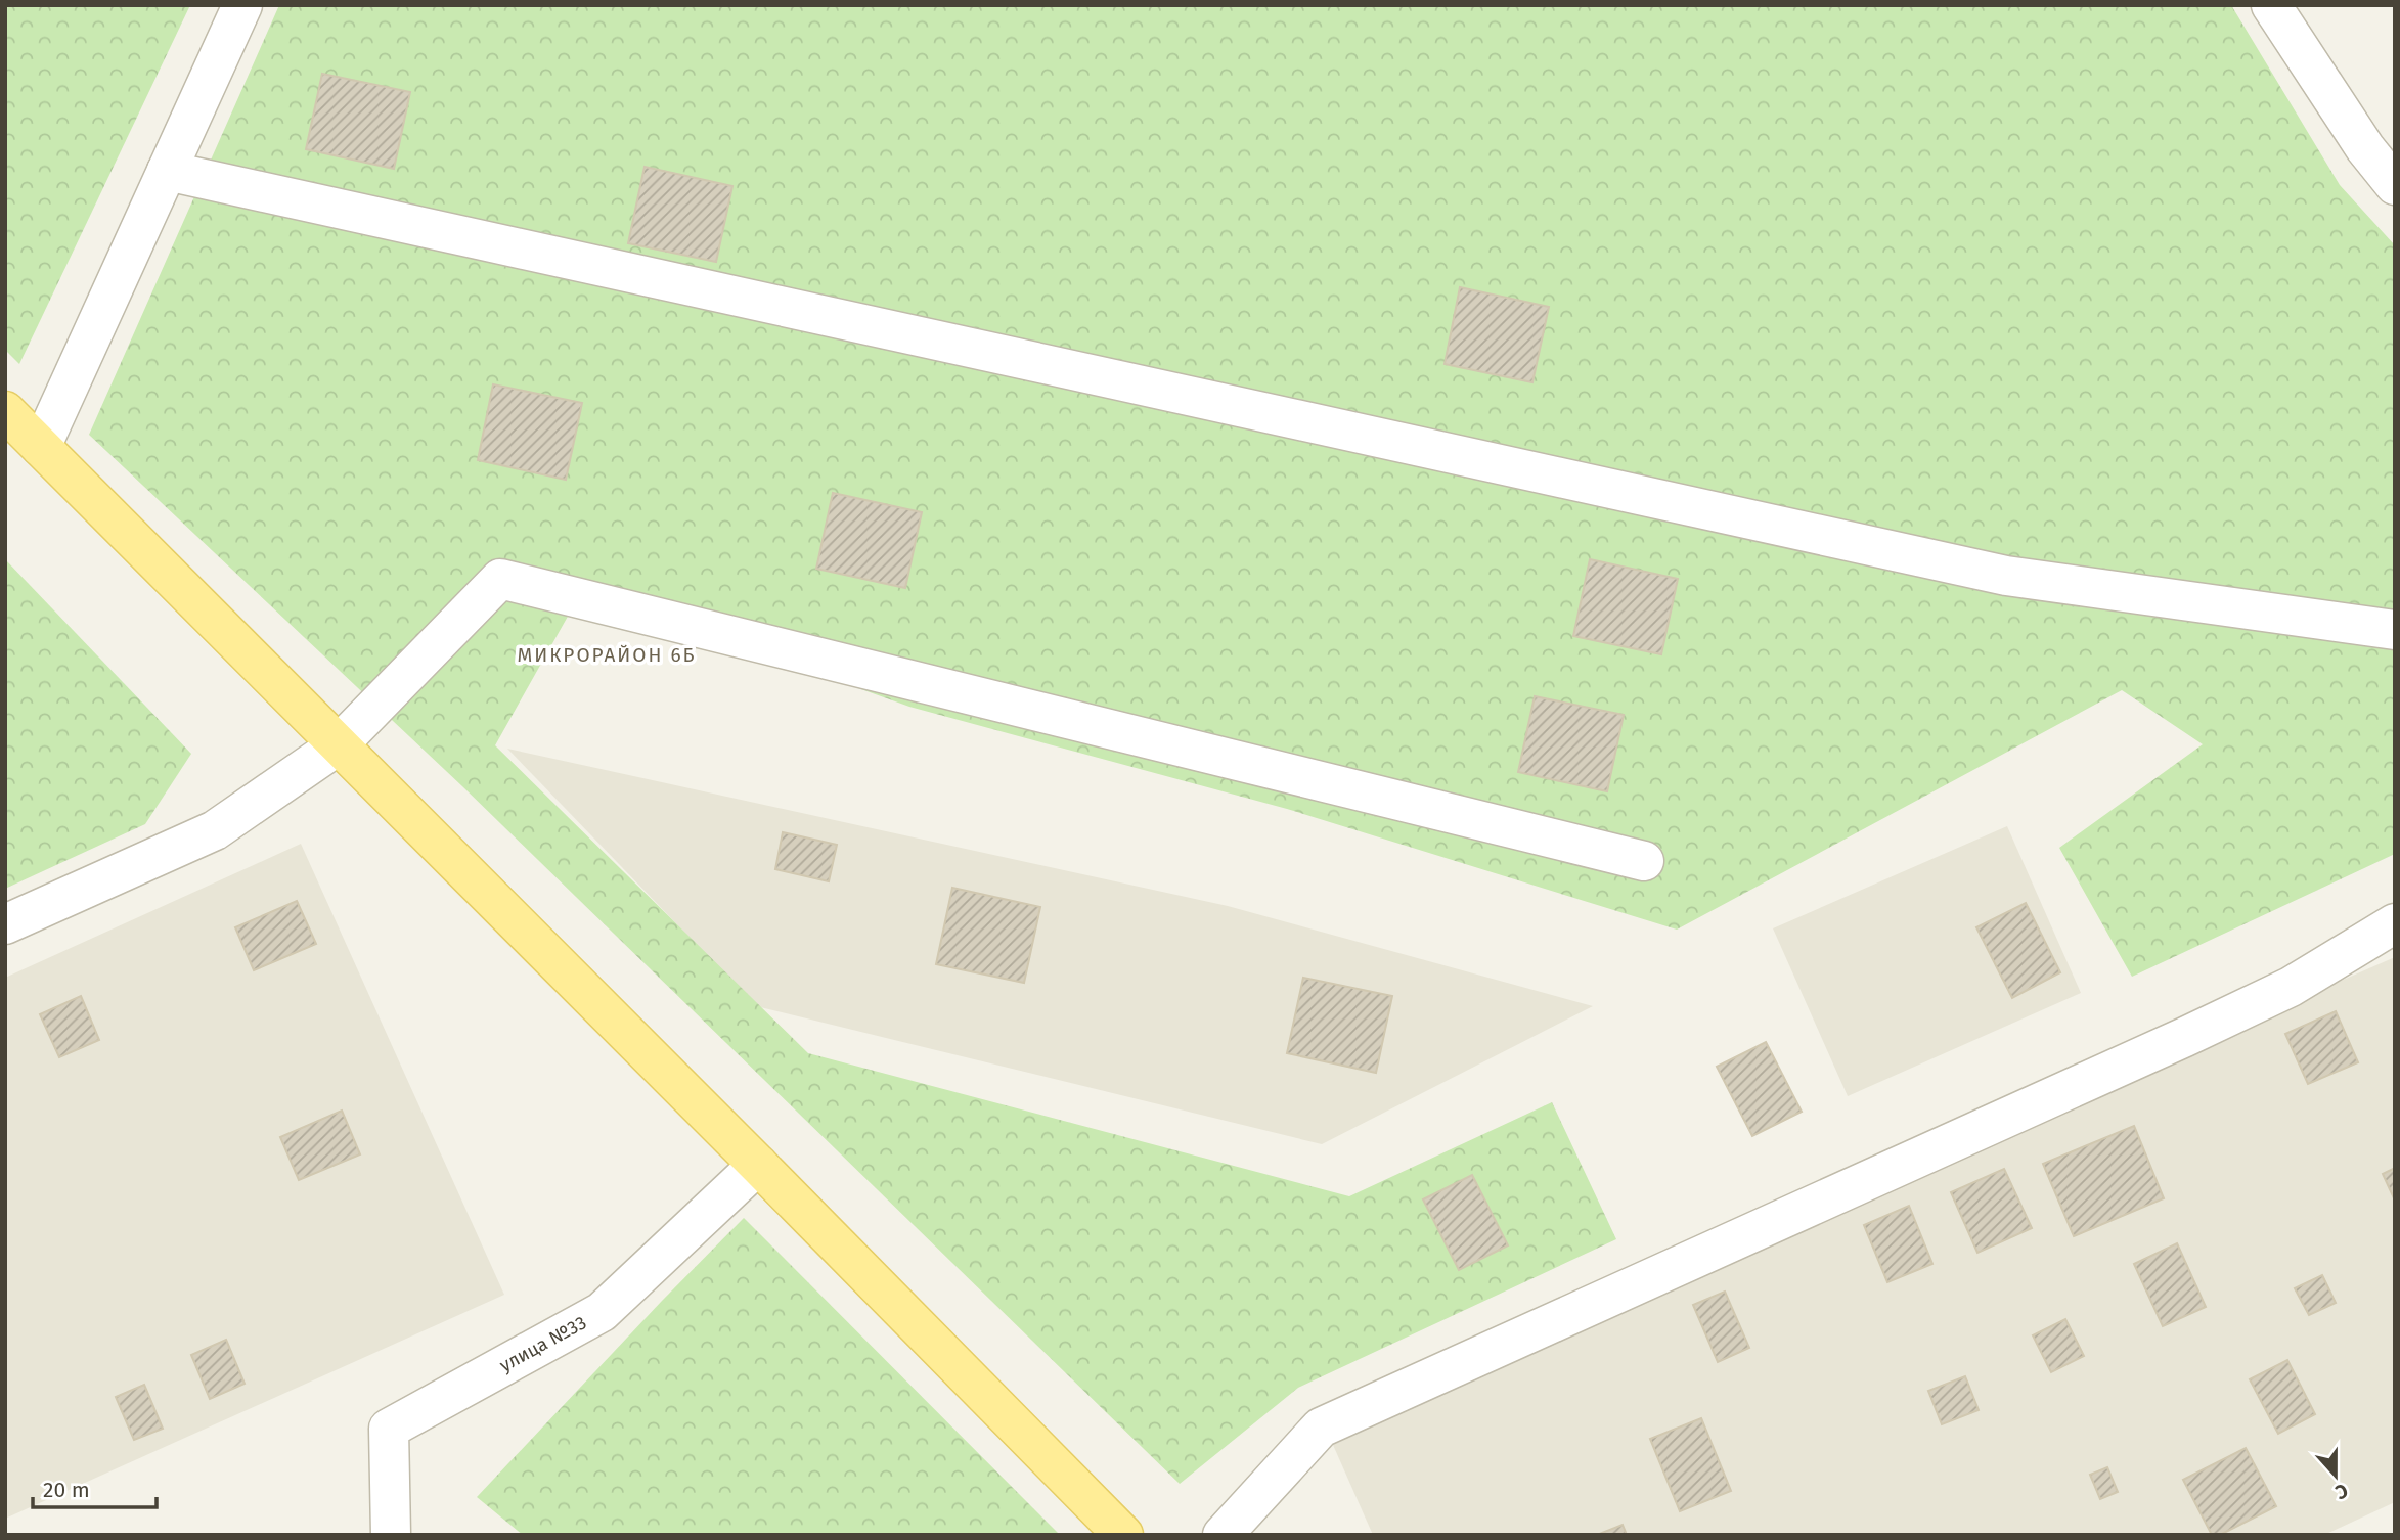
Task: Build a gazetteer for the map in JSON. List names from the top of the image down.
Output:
{
  "streets": {
    "street": ["улица №33"]
  },
  "districts": ["МИКРОРАЙОН 6Б"],
  "scale_bar": "20 m",
  "north": "bottom"
}
